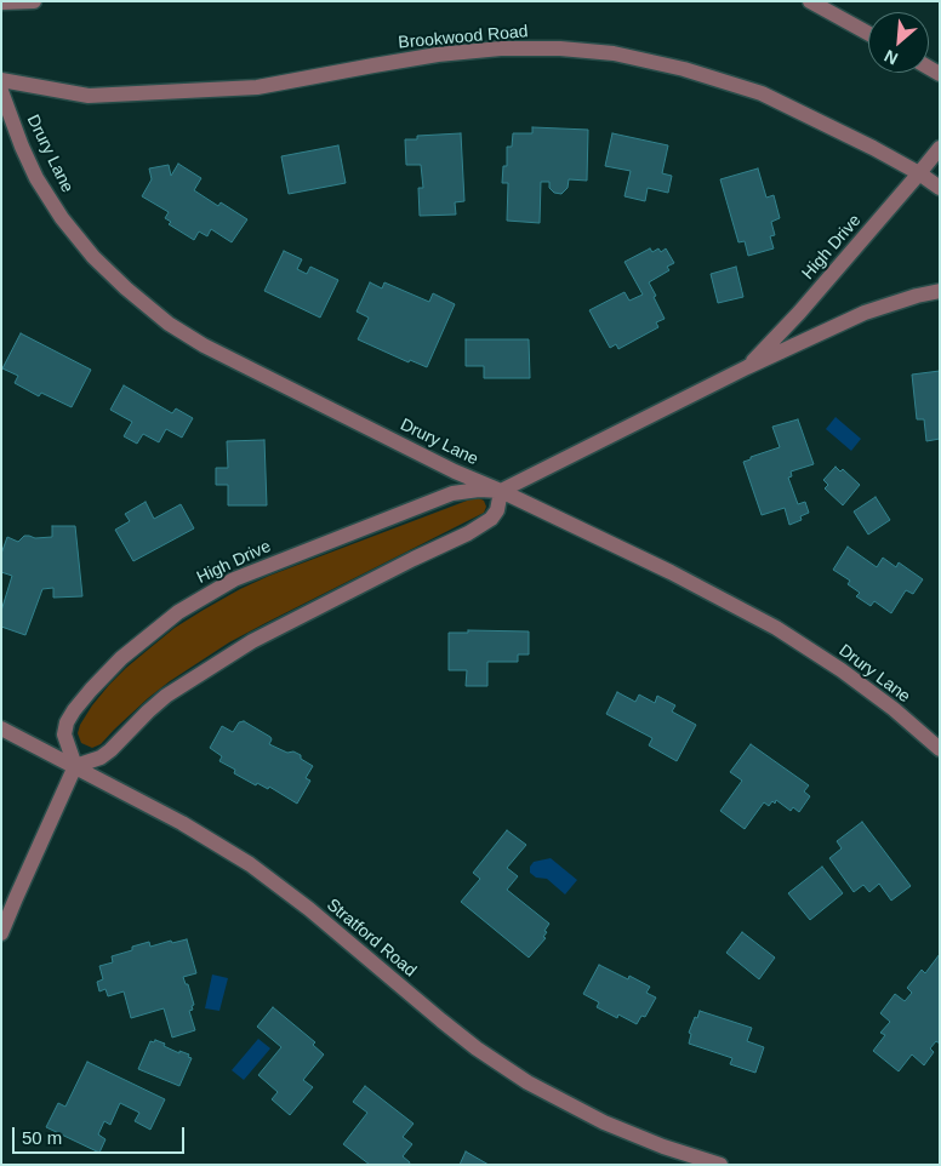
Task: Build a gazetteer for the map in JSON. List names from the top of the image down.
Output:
{
  "streets": {
    "street": [
      "Brookwood Road",
      "Drury Lane",
      "High Drive",
      "Stratford Road"
    ]
  },
  "crossings": [
    ["Brookwood Road", "High Drive"],
    ["Drury Lane", "High Drive"],
    ["High Drive", "Stratford Road"]
  ],
  "scale_bar": "50 m",
  "north": "bottom left"
}
